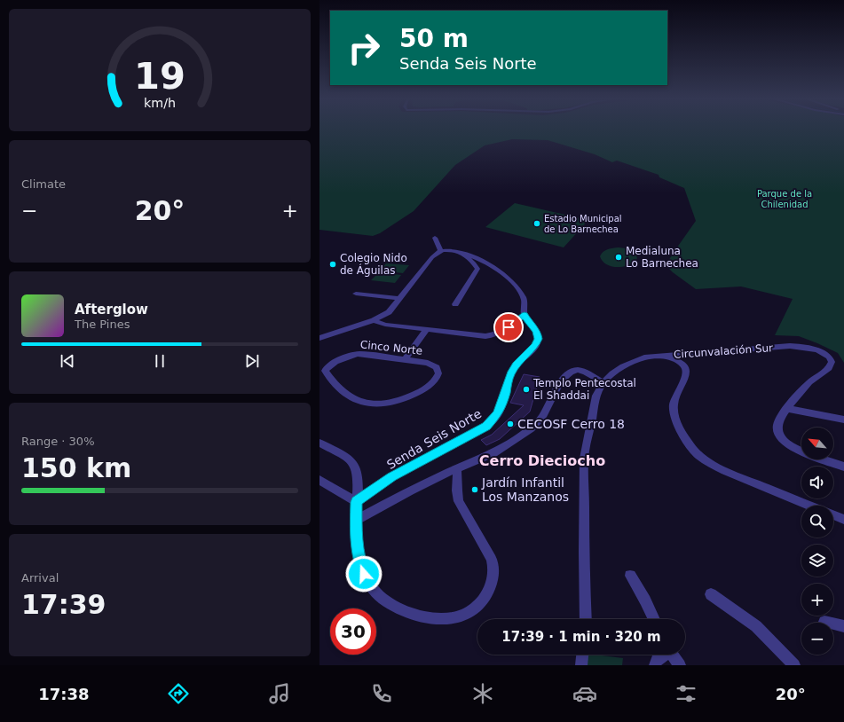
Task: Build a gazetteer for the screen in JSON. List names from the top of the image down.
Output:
{
  "streets": {
    "street": ["Cinco Norte", "Circunvalación Sur", "Senda Seis Norte"]
  },
  "districts": ["Cerro Dieciocho"],
  "parks": ["Parque de la Chilenidad"],
  "places": [
    "Estadio Municipal de Lo Barnechea",
    "Medialuna Lo Barnechea",
    "Colegio Nido de Águilas",
    "Templo Pentecostal El Shaddai",
    "CECOSF Cerro 18",
    "Jardín Infantil Los Manzanos"
  ],
  "north": "top left",
  "page": {
    "turn": ["50 m", "Senda Seis Norte"],
    "tile": [
      "Climate",
      ["Range · 30%", "150 km"],
      ["Arrival", "17:39"]
    ],
    "heat": ["−", "20°", "+"],
    "song": ["Afterglow", "The Pines"],
    "map_buttons": ["+", "−"],
    "limit": "30",
    "trip": "17:39 · 1 min · 320 m",
    "tabs": ["17:38", "20°"],
    "gauge": ["19", "km/h"]
  }
}
